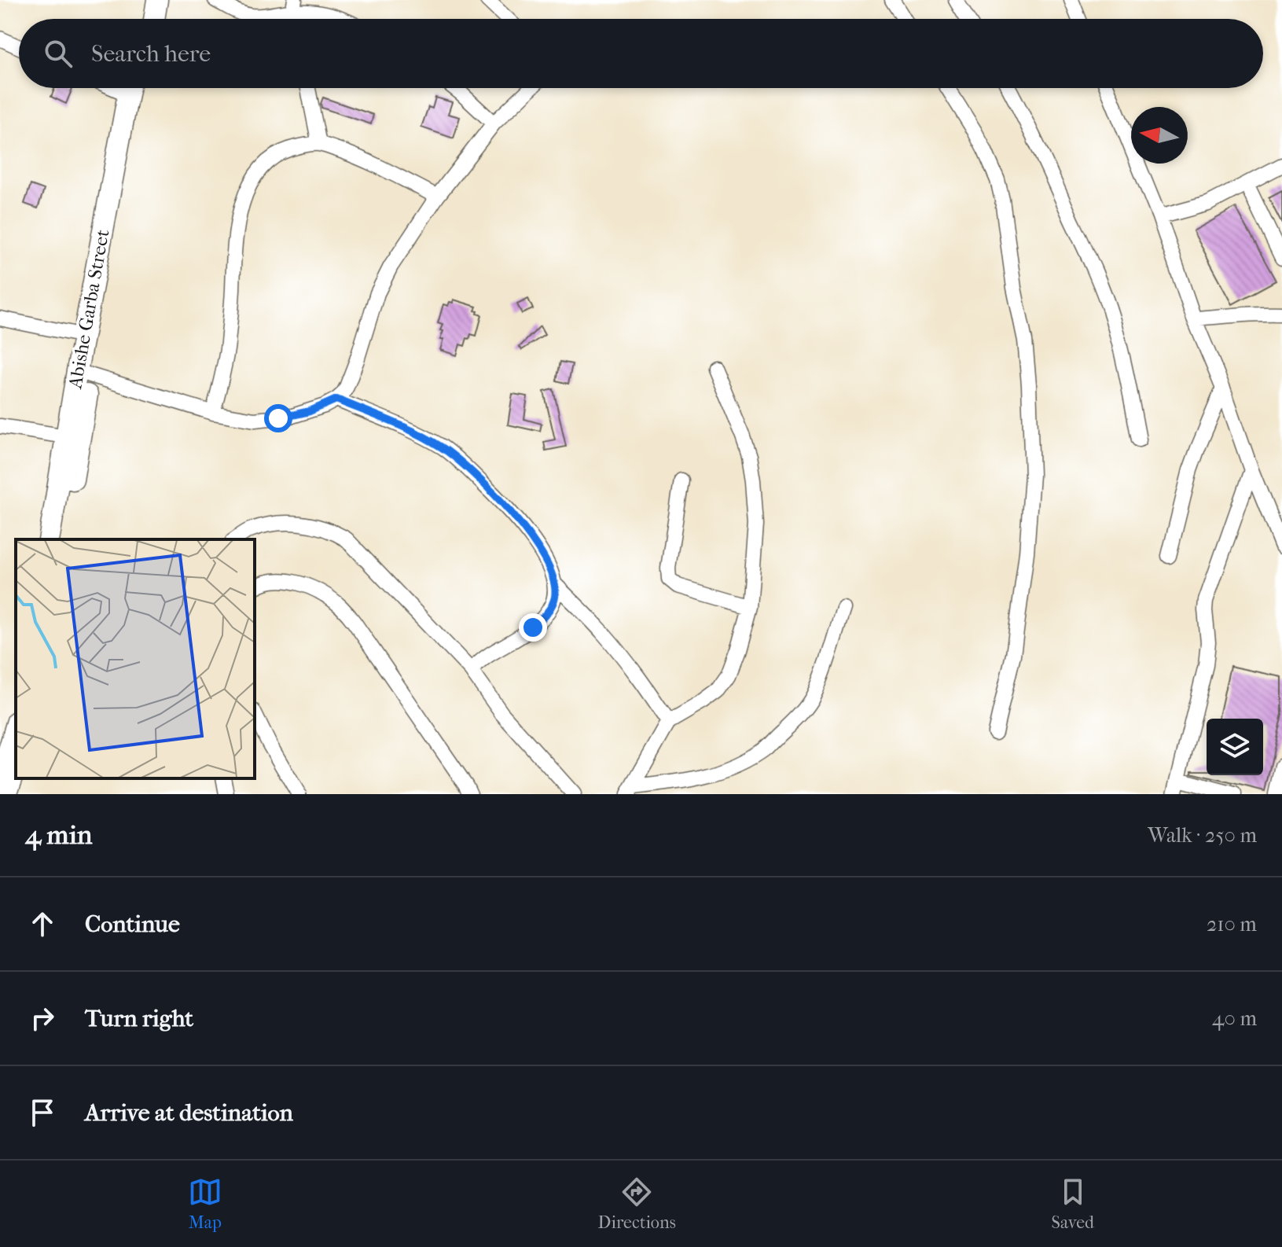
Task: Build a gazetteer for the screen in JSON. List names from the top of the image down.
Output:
{
  "streets": {
    "highway": ["Abishe Garba Street"]
  },
  "north": "left",
  "page": {
    "search": "Search here",
    "heading": ["4 min", "Walk · 250 m"],
    "list": [
      ["Continue", "210 m"],
      ["Turn right", "40 m"],
      "Arrive at destination"
    ],
    "nav": ["Map", "Directions", "Saved"]
  }
}
